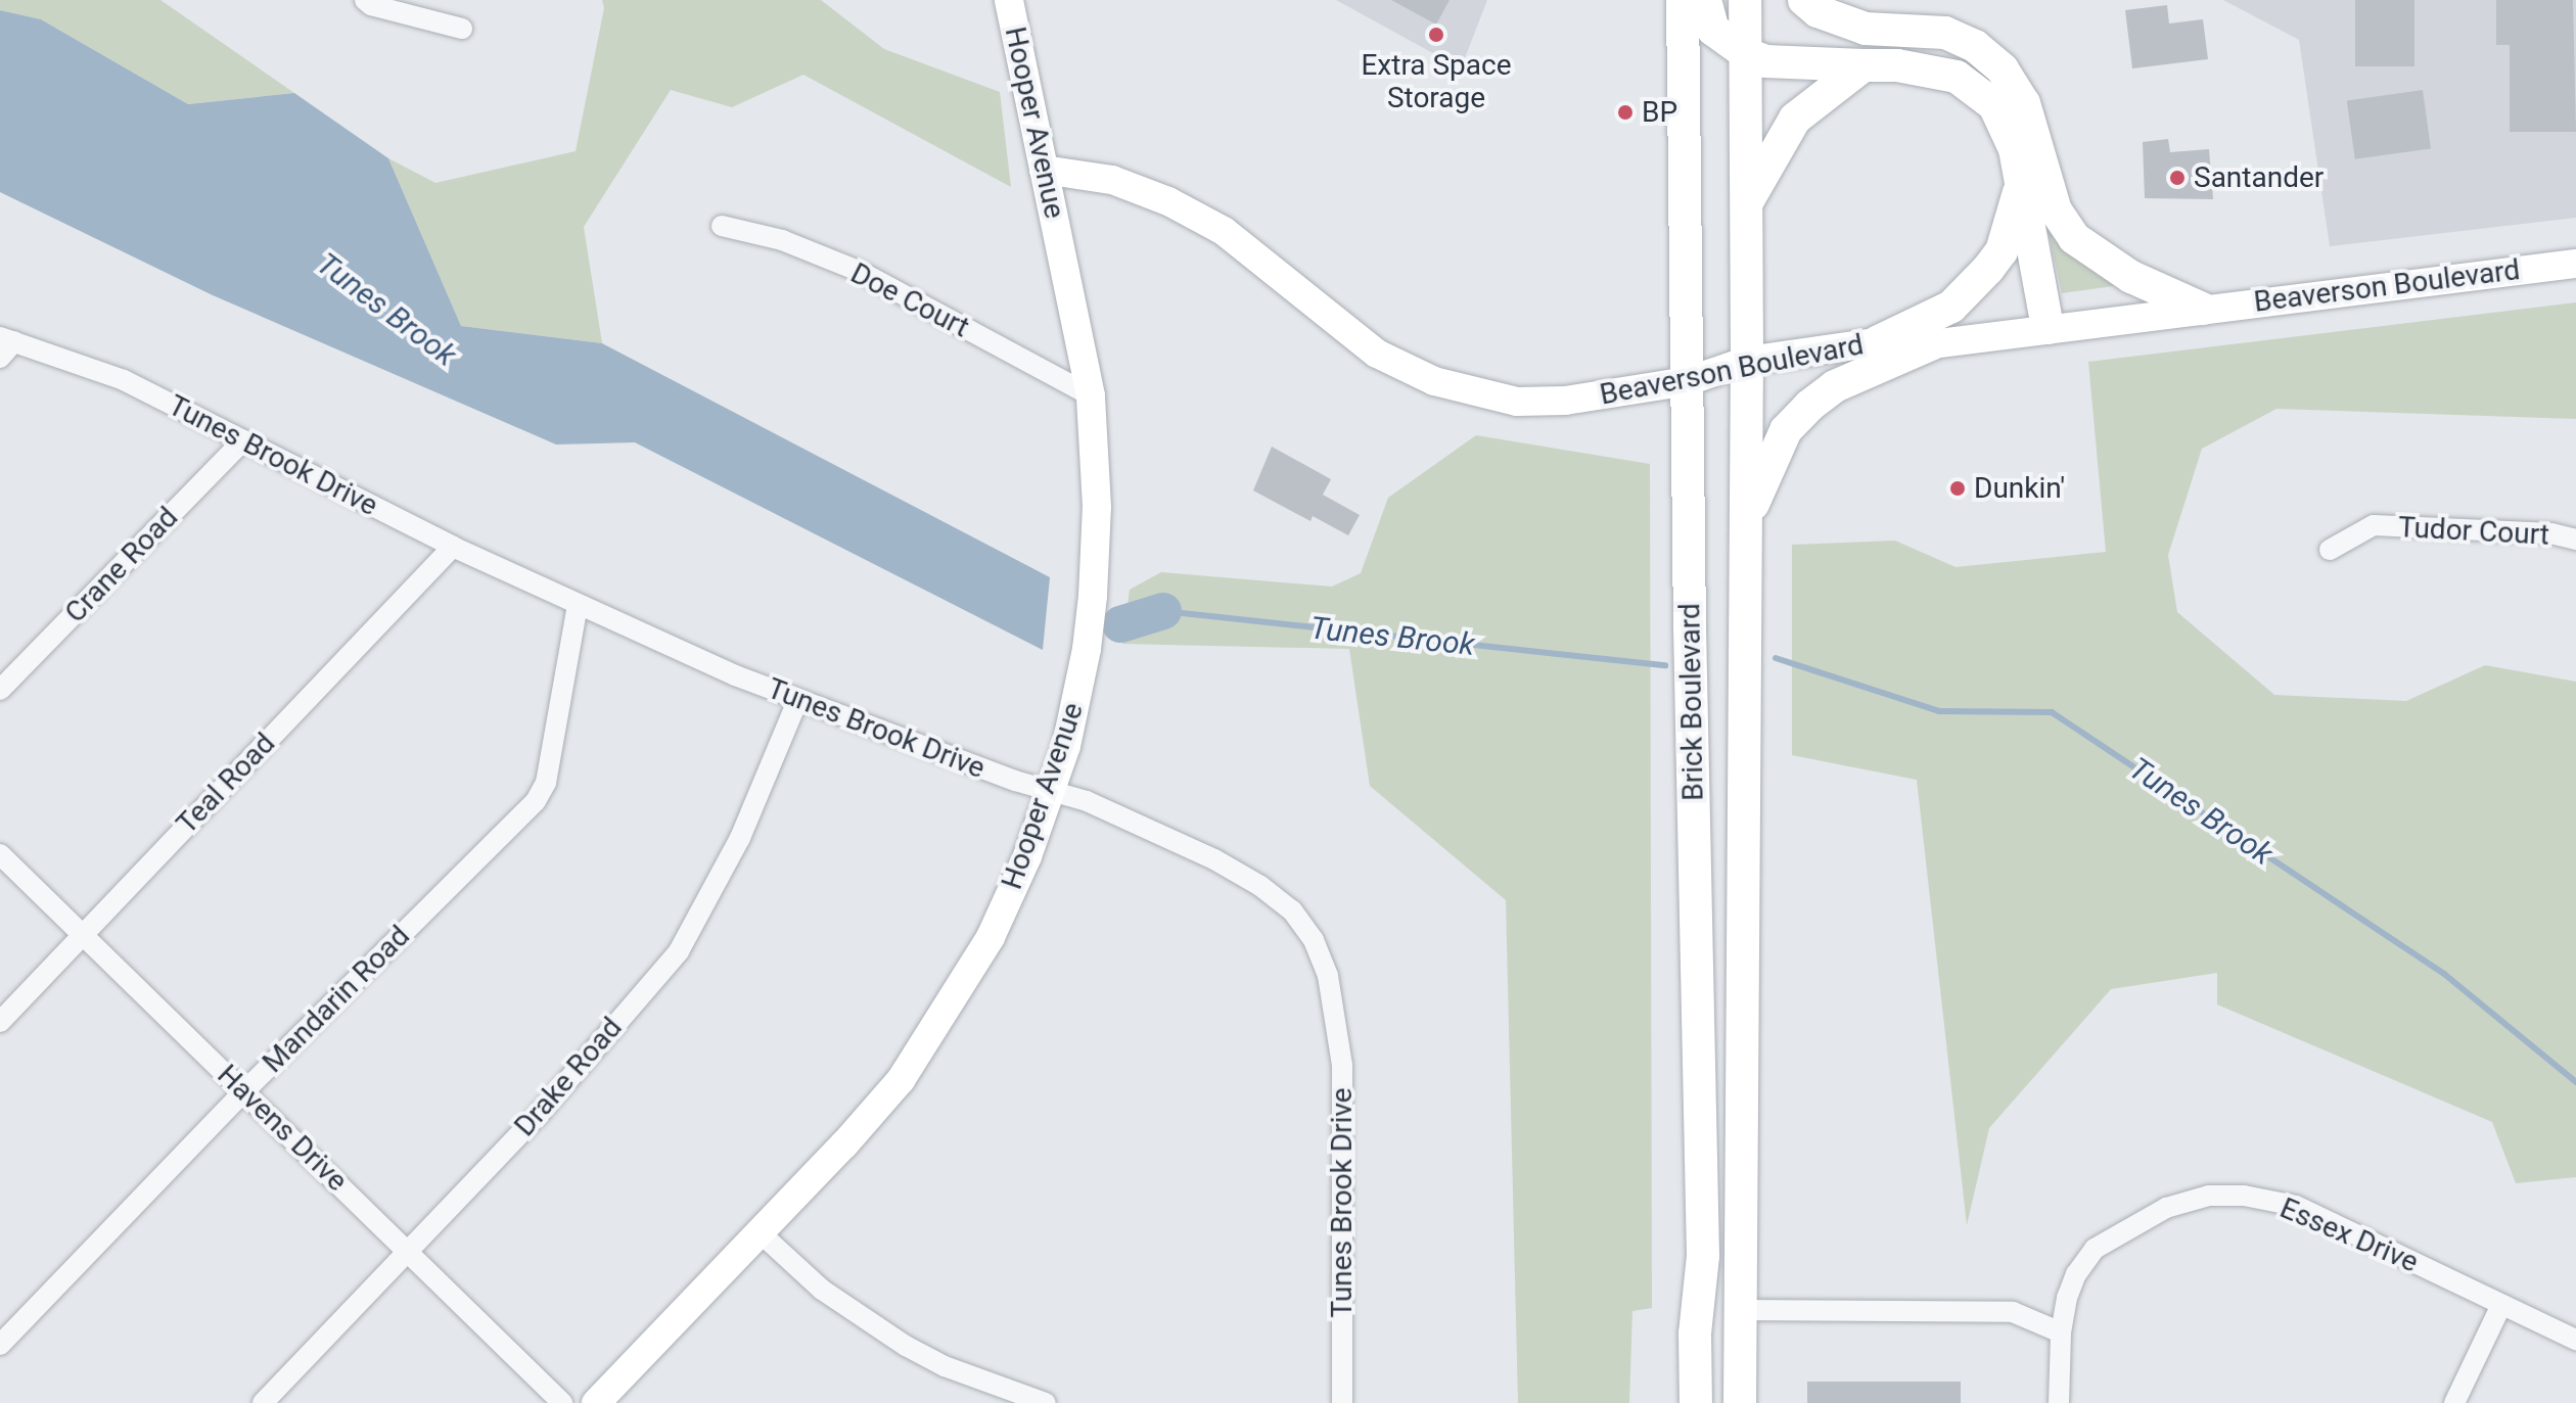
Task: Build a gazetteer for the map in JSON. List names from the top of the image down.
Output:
{
  "streets": {
    "main road": ["Hooper Avenue", "Beaverson Boulevard", "Brick Boulevard"],
    "street": [
      "Doe Court",
      "Tunes Brook Drive",
      "Tudor Court",
      "Crane Road",
      "Teal Road",
      "Mandarin Road",
      "Drake Road",
      "Havens Drive",
      "Essex Drive"
    ]
  },
  "crossings": [
    ["Hooper Avenue", "Beaverson Boulevard"],
    ["Hooper Avenue", "Doe Court"],
    ["Hooper Avenue", "Tunes Brook Drive"],
    ["Beaverson Boulevard", "Brick Boulevard"],
    ["Tunes Brook Drive", "Crane Road"],
    ["Tunes Brook Drive", "Teal Road"],
    ["Tunes Brook Drive", "Mandarin Road"],
    ["Tunes Brook Drive", "Drake Road"],
    ["Teal Road", "Havens Drive"],
    ["Mandarin Road", "Havens Drive"],
    ["Drake Road", "Havens Drive"]
  ],
  "water": ["Tunes Brook"],
  "places": [
    "Extra Space Storage",
    "BP",
    "Santander",
    "Dunkin'"
  ]
}
